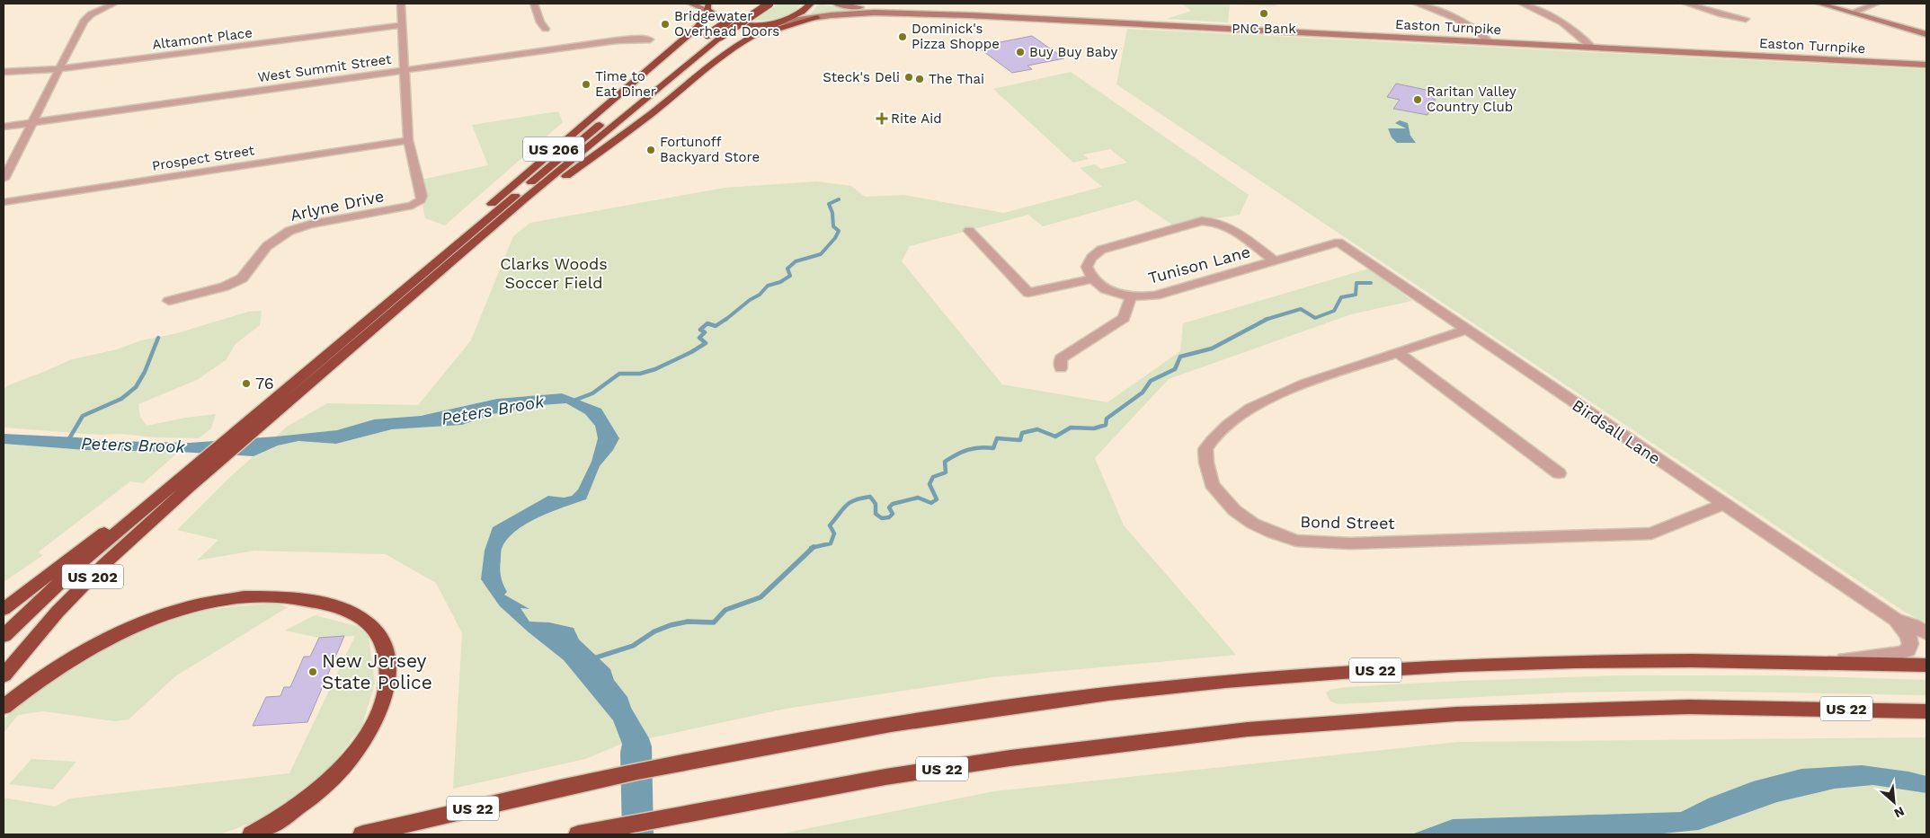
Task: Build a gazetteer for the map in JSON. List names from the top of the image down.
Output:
{
  "streets": {
    "highway": ["US 206", "US 202", "US 22"],
    "main road": ["Easton Turnpike"],
    "street": [
      "Altamont Place",
      "West Summit Street",
      "Prospect Street",
      "Arlyne Drive",
      "Tunison Lane",
      "Birdsall Lane",
      "Bond Street"
    ]
  },
  "crossings": [
    ["Easton Turnpike", "US 206"],
    ["US 206", "US 202"],
    ["Prospect Street", "Arlyne Drive"],
    ["Tunison Lane", "Birdsall Lane"],
    ["Birdsall Lane", "Bond Street"],
    ["Birdsall Lane", "US 22"]
  ],
  "water": ["Peters Brook"],
  "parks": ["Clarks Woods Soccer Field"],
  "places": {
    "other": [
      "PNC Bank",
      "Bridgewater Overhead Doors",
      "Dominick's Pizza Shoppe",
      "Buy Buy Baby",
      "Steck's Deli",
      "The Thai",
      "Time to Eat Diner",
      "Raritan Valley Country Club",
      "Fortunoff Backyard Store",
      "76",
      "New Jersey State Police"
    ],
    "health": ["Rite Aid"]
  },
  "north": "bottom right"
}
